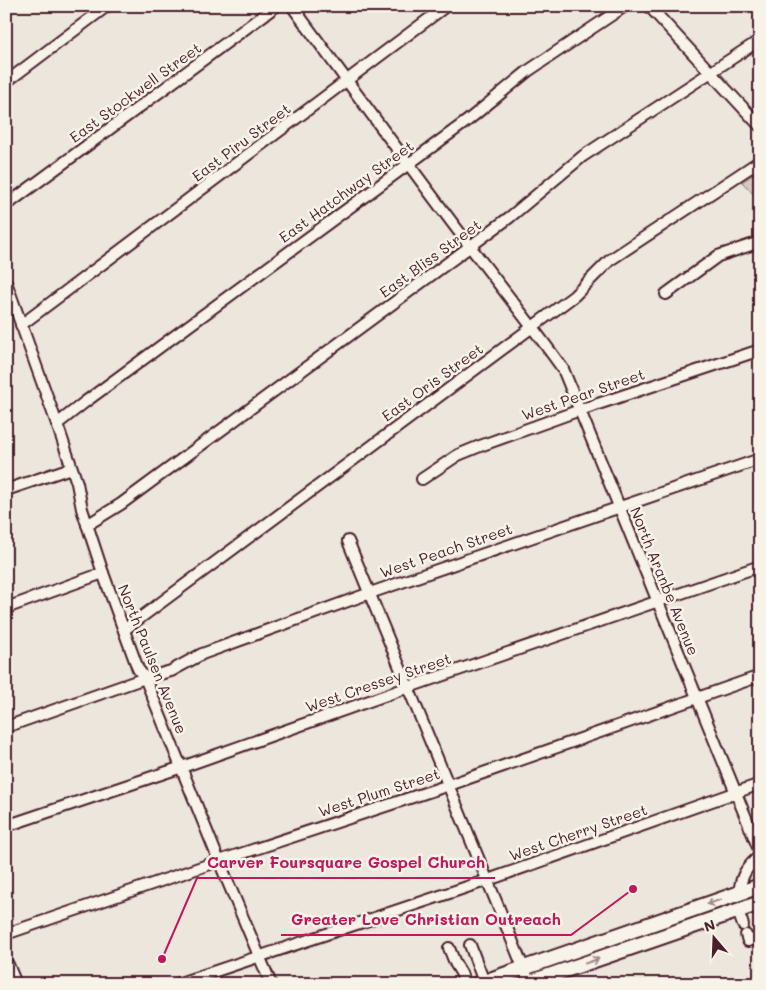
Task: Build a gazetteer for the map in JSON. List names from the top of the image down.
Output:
{
  "streets": {
    "street": [
      "East Stockwell Street",
      "East Piru Street",
      "East Hatchway Street",
      "East Bliss Street",
      "East Oris Street",
      "West Pear Street",
      "West Peach Street",
      "North Aranbe Avenue",
      "North Paulsen Avenue",
      "West Cressey Street",
      "West Plum Street",
      "West Cherry Street"
    ]
  },
  "crossings": [
    ["East Piru Street", "North Aranbe Avenue"],
    ["East Piru Street", "North Paulsen Avenue"],
    ["East Hatchway Street", "North Aranbe Avenue"],
    ["East Hatchway Street", "North Paulsen Avenue"],
    ["East Bliss Street", "North Aranbe Avenue"],
    ["East Bliss Street", "North Paulsen Avenue"],
    ["East Oris Street", "North Aranbe Avenue"],
    ["East Oris Street", "North Paulsen Avenue"],
    ["West Pear Street", "North Aranbe Avenue"],
    ["West Peach Street", "North Aranbe Avenue"],
    ["West Peach Street", "North Paulsen Avenue"],
    ["North Aranbe Avenue", "West Cressey Street"],
    ["North Aranbe Avenue", "West Plum Street"],
    ["North Aranbe Avenue", "West Cherry Street"],
    ["North Paulsen Avenue", "West Cressey Street"],
    ["North Paulsen Avenue", "West Plum Street"],
    ["North Paulsen Avenue", "West Cherry Street"]
  ],
  "places": ["Greater Love Christian Outreach", "Carver Foursquare Gospel Church"],
  "north": "top"
}
